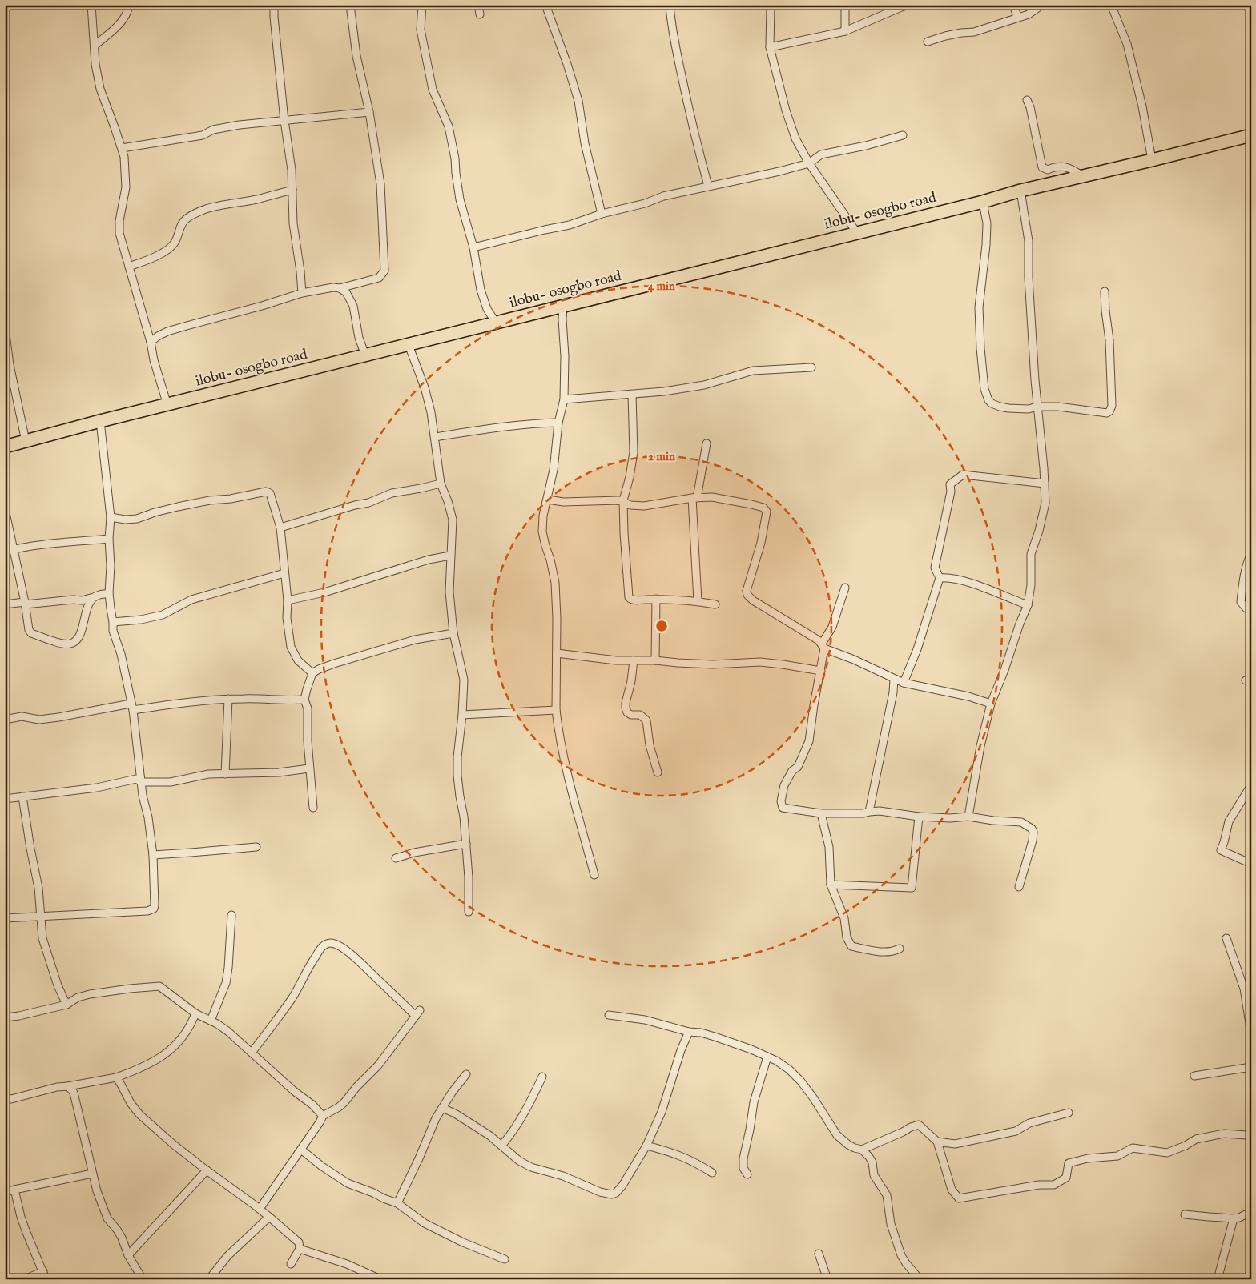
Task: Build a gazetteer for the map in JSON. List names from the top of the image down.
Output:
{
  "streets": {
    "main road": ["ilobu- osogbo road"]
  },
  "rings": ["4 min", "2 min"]
}
